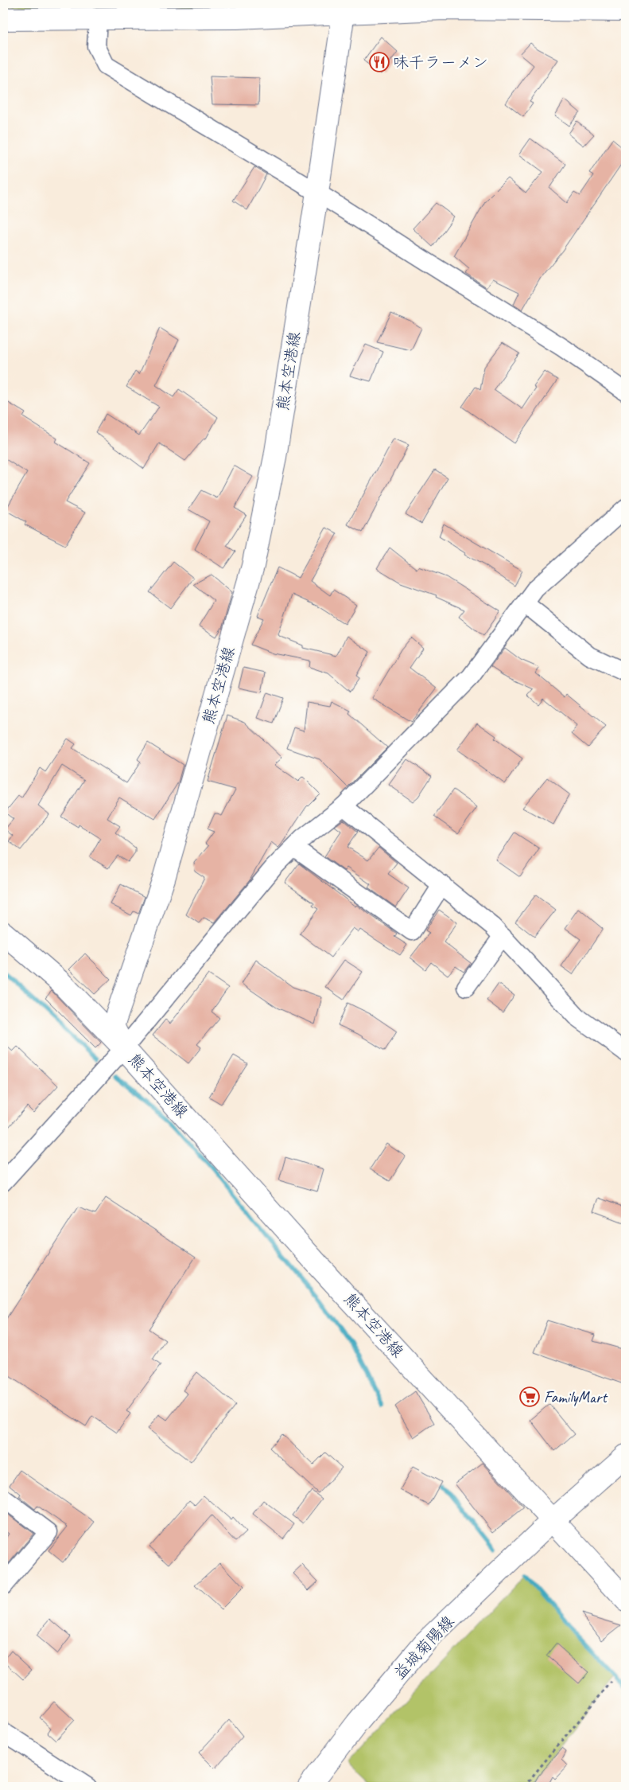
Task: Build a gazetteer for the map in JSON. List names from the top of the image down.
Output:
{
  "streets": {
    "main road": ["熊本空港線", "益城菊陽線"]
  },
  "crossings": [
    ["熊本空港線", "益城菊陽線"]
  ],
  "places": {
    "restaurant": ["味千ラーメン"],
    "supermarket": ["FamilyMart"]
  }
}
